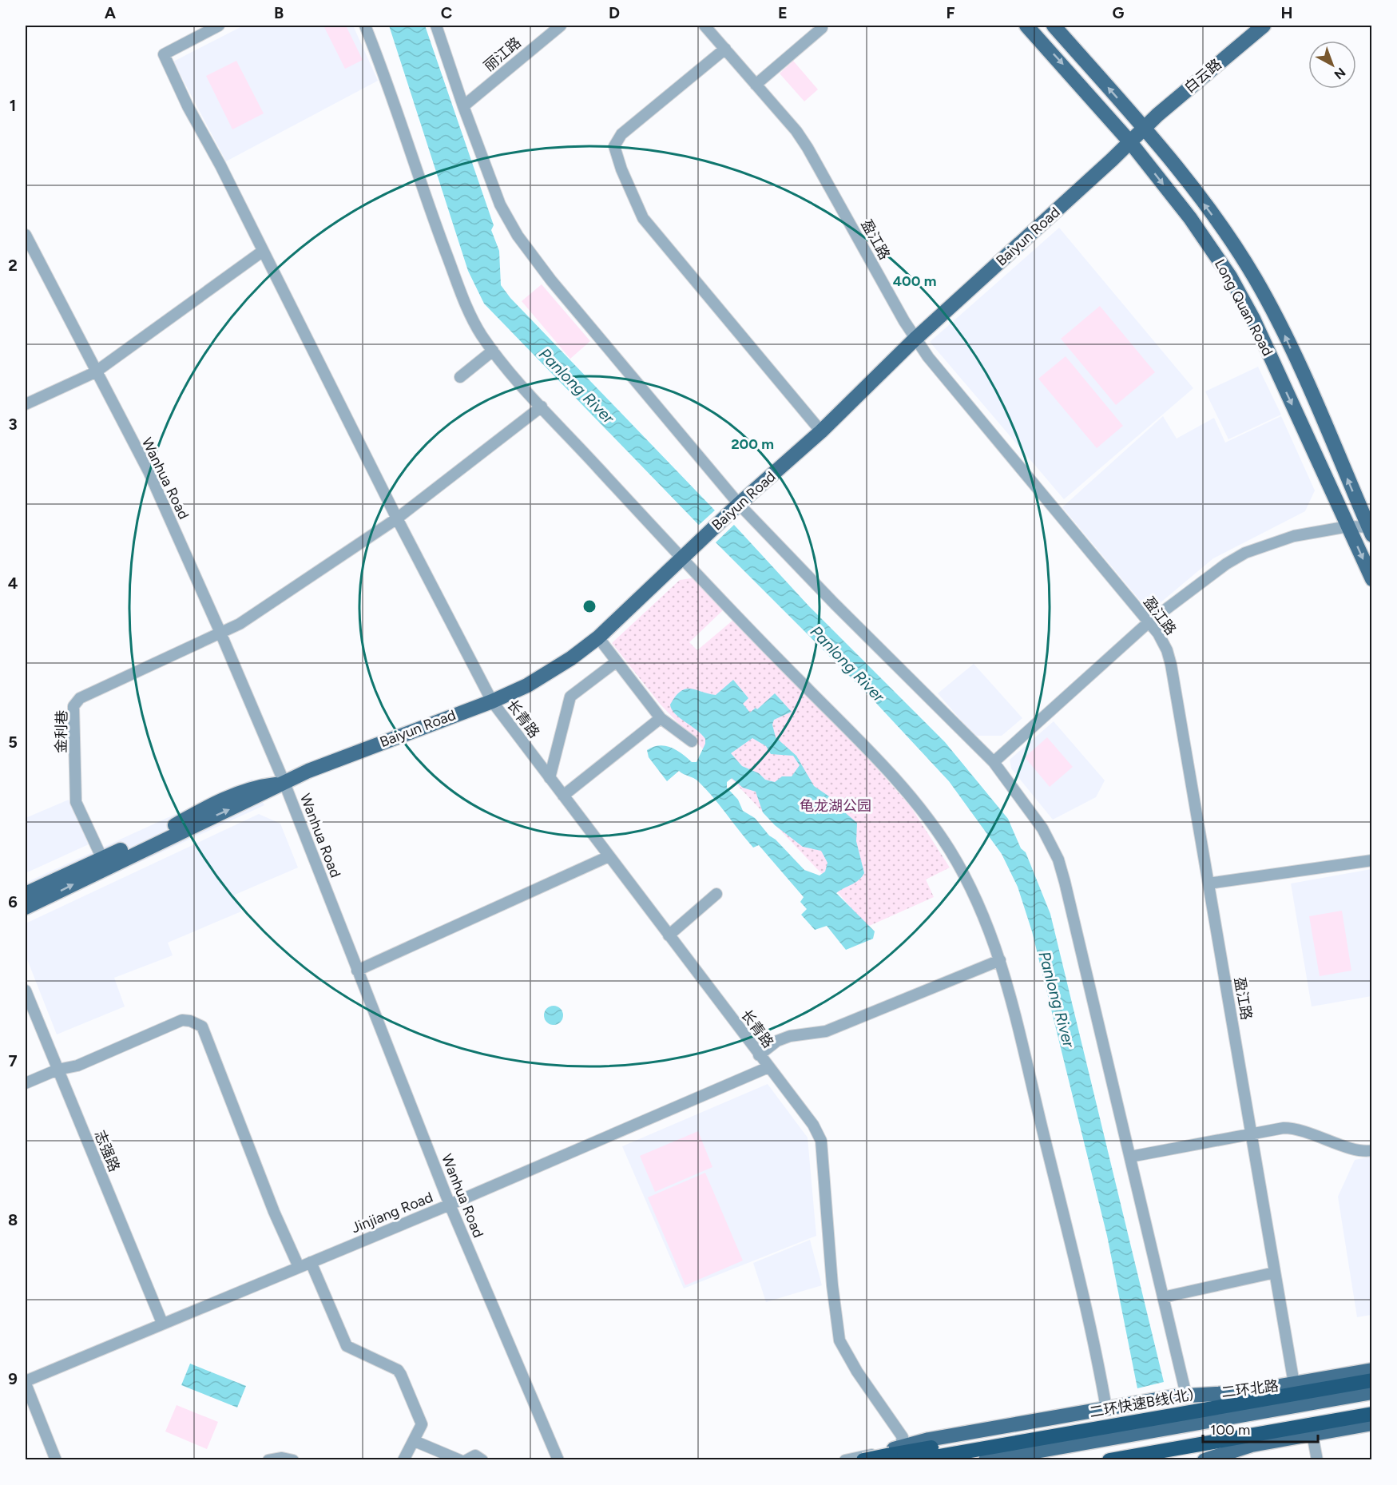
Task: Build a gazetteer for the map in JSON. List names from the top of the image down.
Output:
{
  "streets": {
    "highway": ["二环快速B线(北)"],
    "main road": [
      "白云路",
      "Baiyun Road",
      "Long Quan Road",
      "二环北路"
    ],
    "street": [
      "丽江路",
      "盈江路",
      "Wanhua Road",
      "长青路",
      "金利巷",
      "志强路",
      "Jinjiang Road"
    ]
  },
  "crossings": [
    ["白云路", "Baiyun Road"],
    ["白云路", "Long Quan Road"],
    ["Baiyun Road", "盈江路"],
    ["Baiyun Road", "Long Quan Road"],
    ["Baiyun Road", "Wanhua Road"],
    ["Baiyun Road", "长青路"],
    ["Baiyun Road", "金利巷"],
    ["盈江路", "二环北路"],
    ["Wanhua Road", "金利巷"],
    ["Wanhua Road", "Jinjiang Road"],
    ["长青路", "Jinjiang Road"],
    ["志强路", "Jinjiang Road"]
  ],
  "water": ["Panlong River"],
  "parks": ["龟龙湖公园"],
  "scale_bar": "100 m",
  "north": "bottom right",
  "grid": {
    "columns": [
      "A",
      "B",
      "C",
      "D",
      "E",
      "F",
      "G",
      "H"
    ],
    "rows": [
      "1",
      "2",
      "3",
      "4",
      "5",
      "6",
      "7",
      "8",
      "9"
    ]
  },
  "rings": ["400 m", "200 m"]
}
